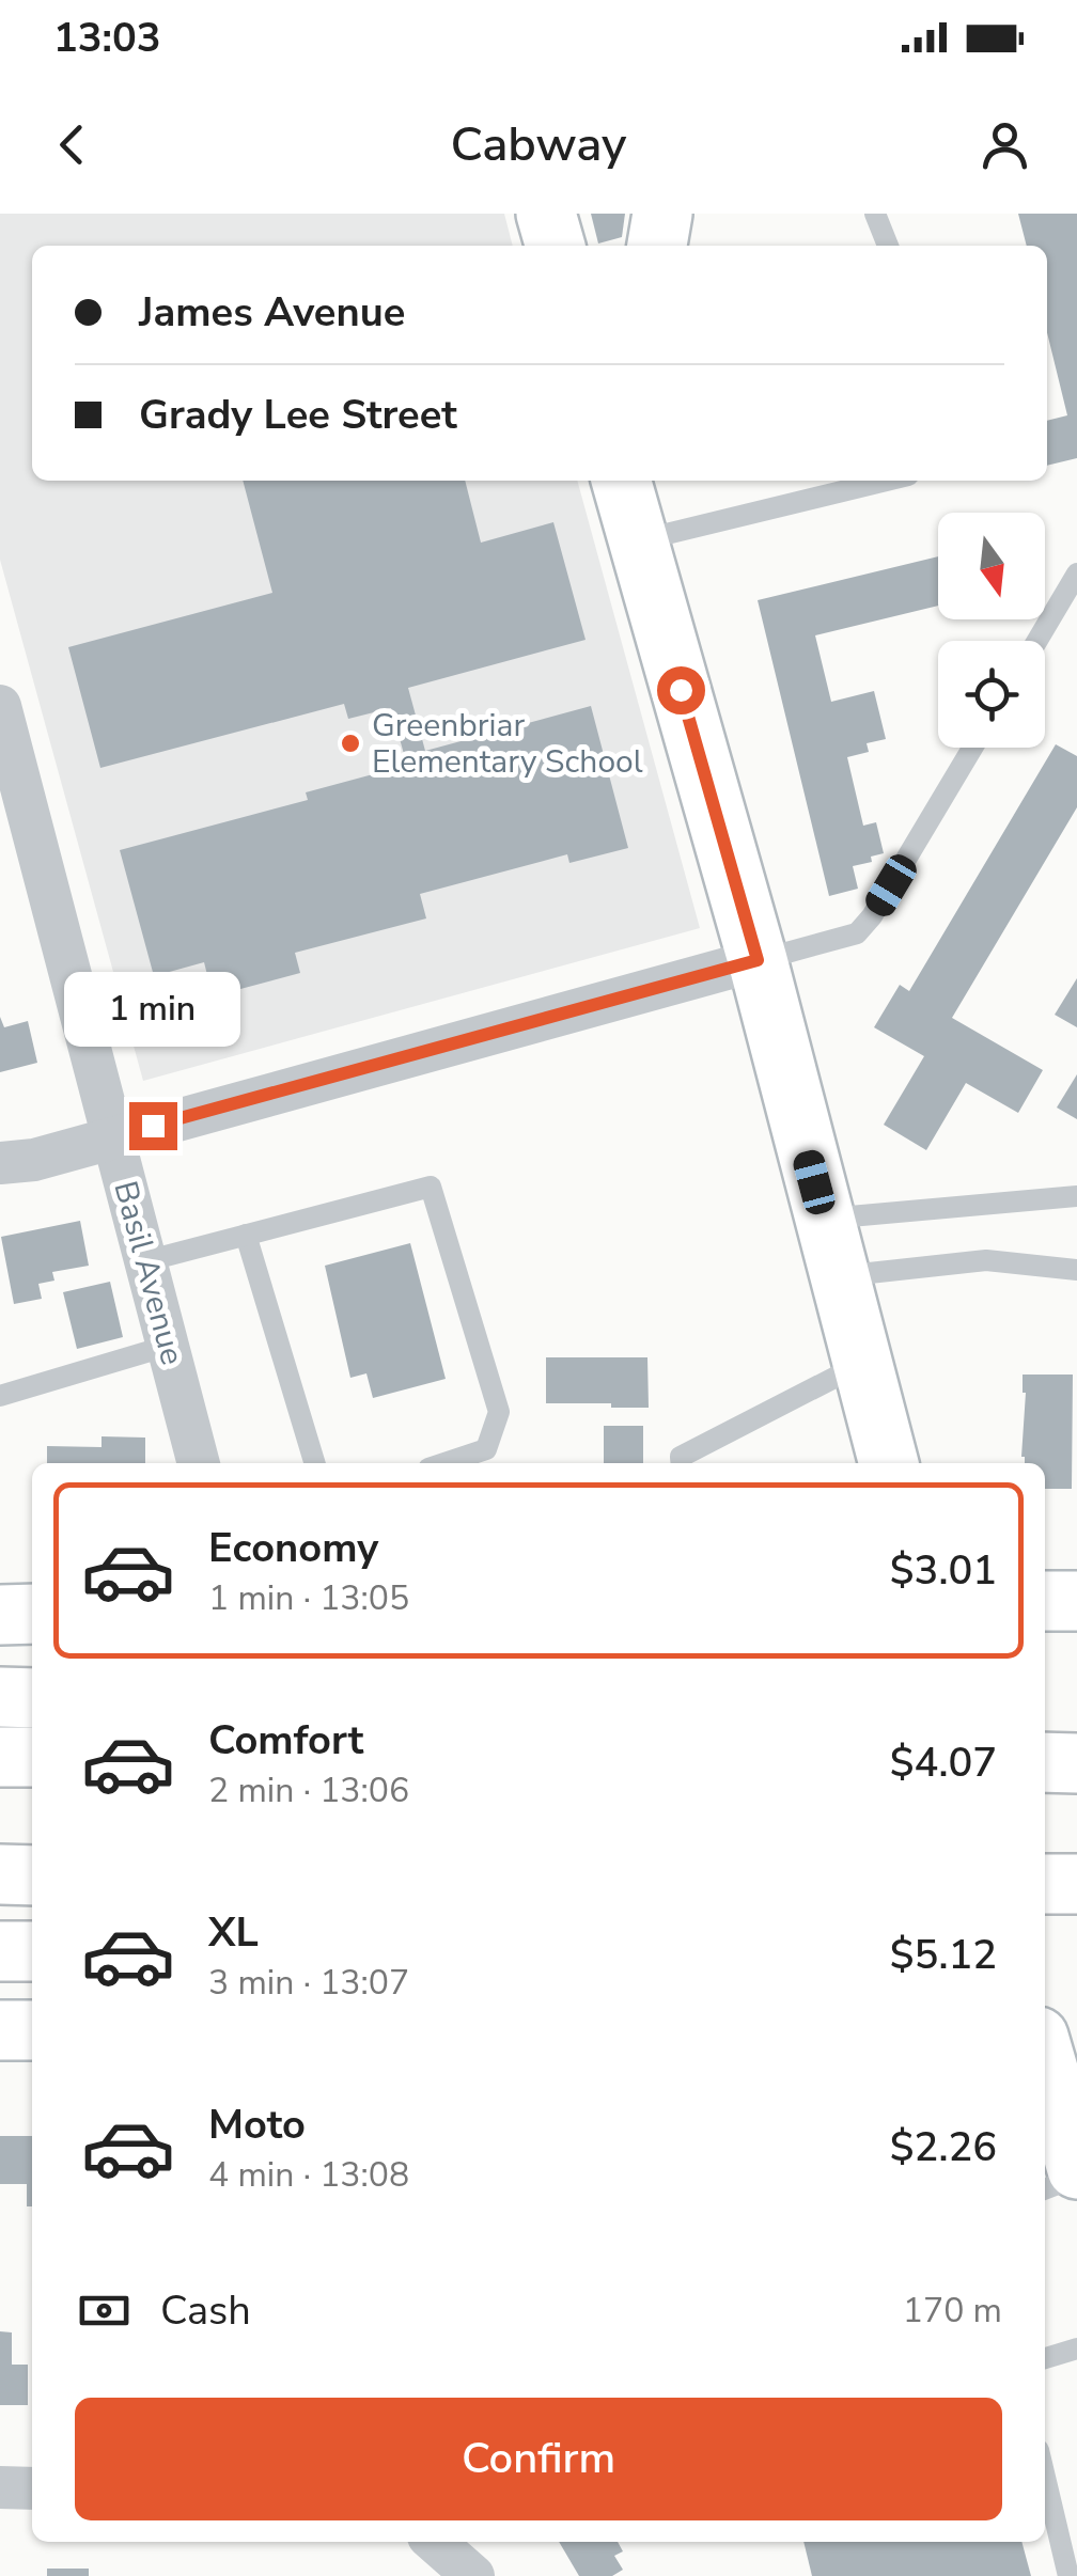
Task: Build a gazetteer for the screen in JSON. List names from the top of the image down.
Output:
{
  "streets": {
    "street": ["Basil Avenue"]
  },
  "places": ["Greenbriar Elementary School"],
  "north": "bottom",
  "page": {
    "status": "13:03",
    "header": "Cabway",
    "banner": ["James Avenue", "Grady Lee Street"],
    "bubble": "1 min",
    "list": [
      {
        "name": "Economy",
        "note": "1 min · 13:05",
        "value": "$3.01"
      },
      {
        "name": "Comfort",
        "note": "2 min · 13:06",
        "value": "$4.07"
      },
      {
        "name": "XL",
        "note": "3 min · 13:07",
        "value": "$5.12"
      },
      {
        "name": "Moto",
        "note": "4 min · 13:08",
        "value": "$2.26"
      }
    ],
    "pay": ["Cash", "170 m"],
    "buttons": "Confirm"
  }
}
